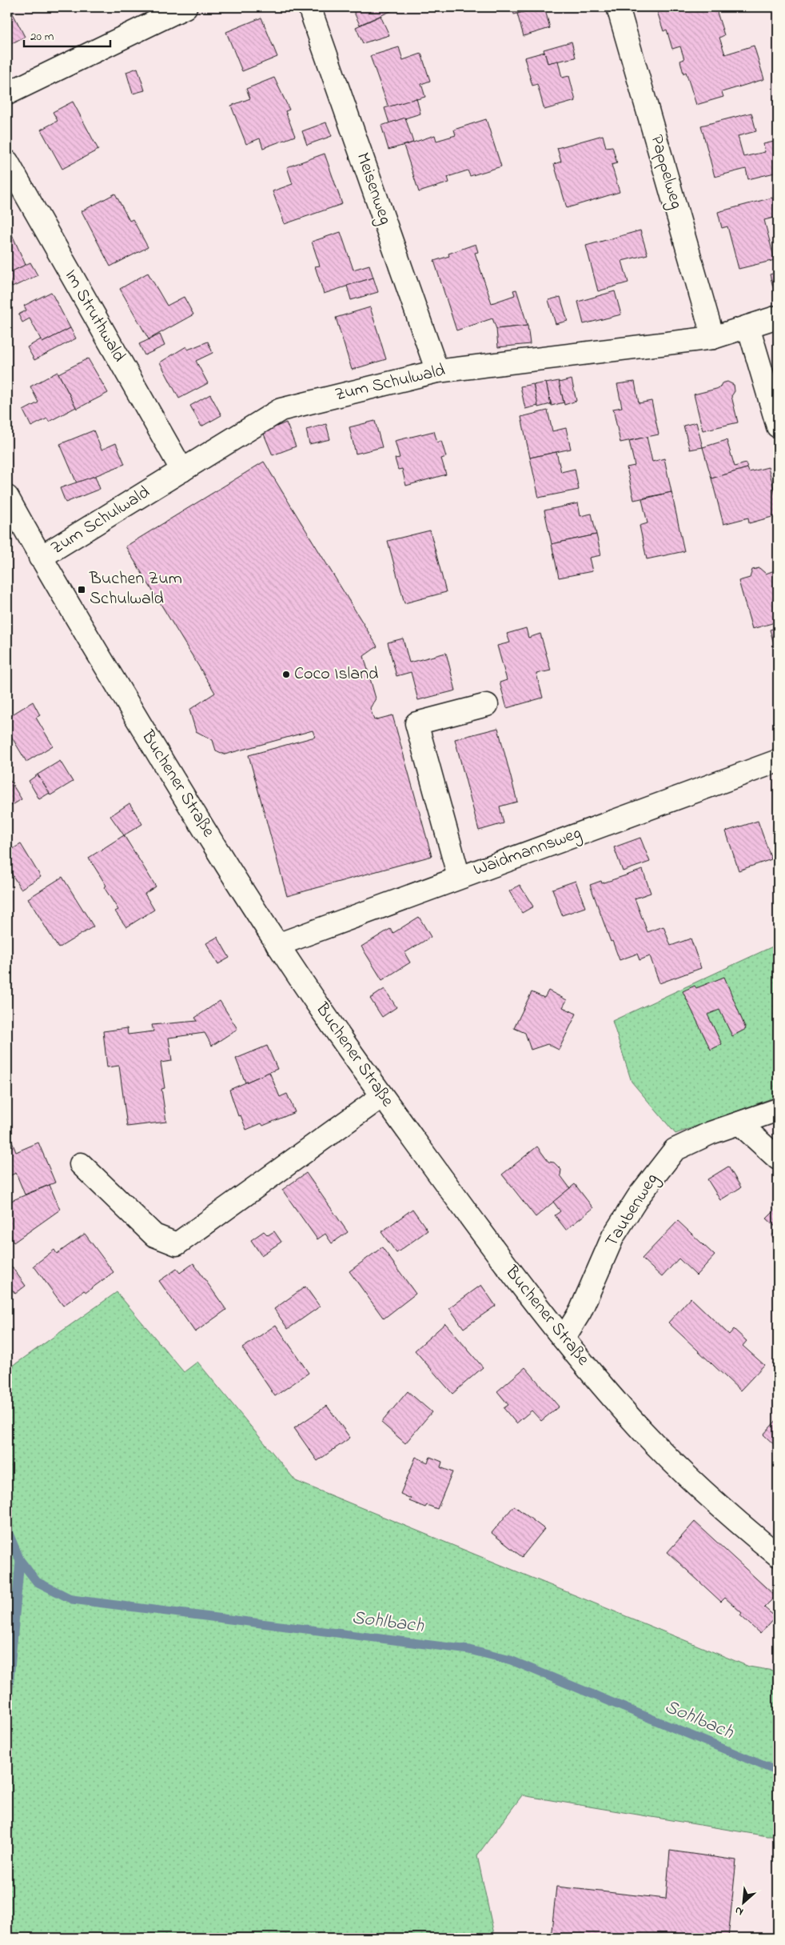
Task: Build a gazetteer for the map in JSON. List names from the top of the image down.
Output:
{
  "streets": {
    "street": [
      "Pappelweg",
      "Meisenweg",
      "Im Struthwald",
      "Zum Schulwald",
      "Buchener Straße",
      "Waidmannsweg",
      "Taubenweg"
    ]
  },
  "crossings": [
    ["Pappelweg", "Zum Schulwald"],
    ["Meisenweg", "Zum Schulwald"],
    ["Im Struthwald", "Zum Schulwald"],
    ["Zum Schulwald", "Buchener Straße"],
    ["Buchener Straße", "Waidmannsweg"],
    ["Buchener Straße", "Taubenweg"]
  ],
  "water": ["Sohlbach"],
  "places": {
    "transit": ["Buchen Zum Schulwald"],
    "other": ["Coco Island"]
  },
  "scale_bar": "20 m",
  "north": "bottom left"
}
